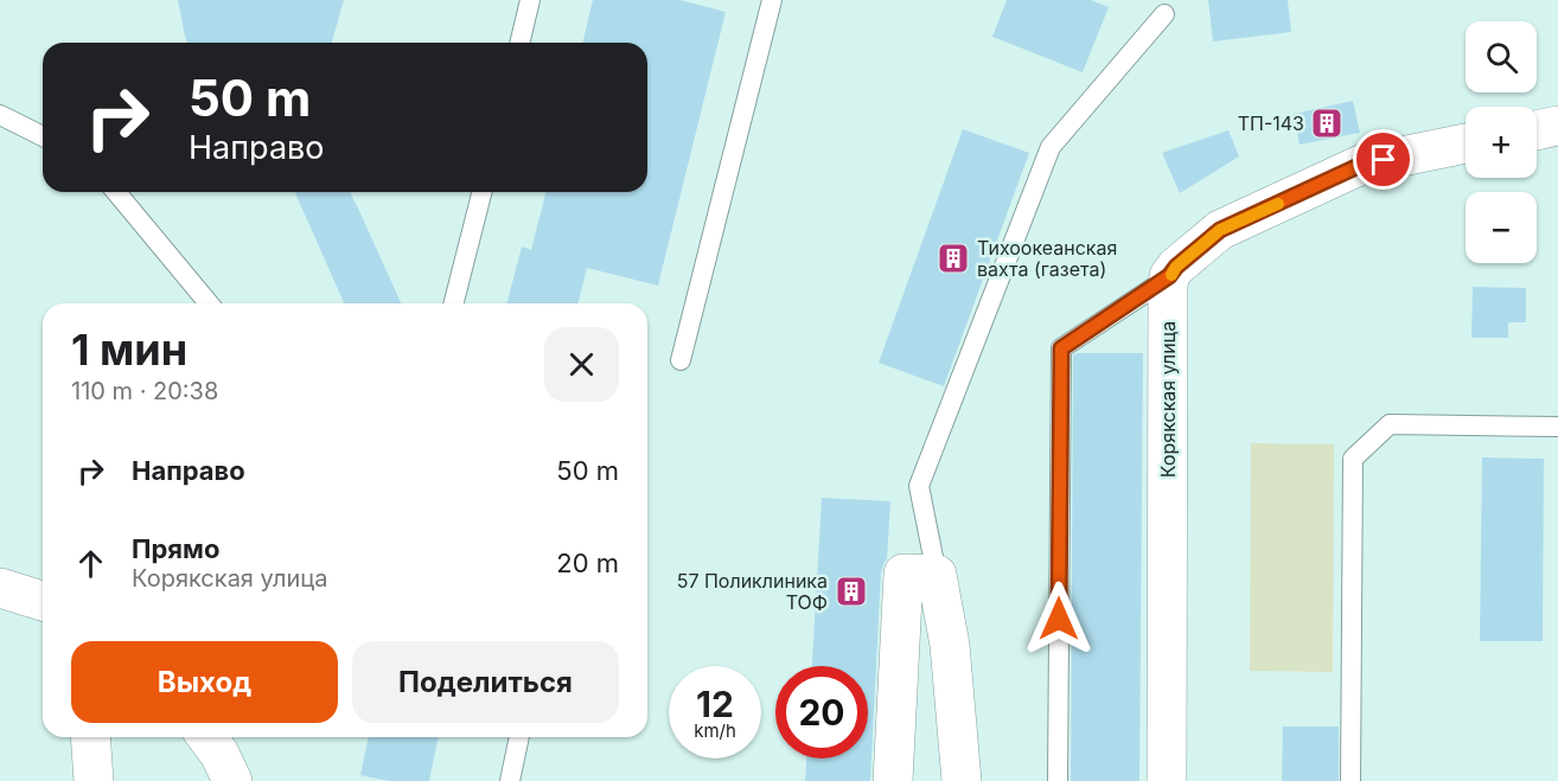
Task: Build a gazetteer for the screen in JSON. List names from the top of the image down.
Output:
{
  "streets": {
    "street": ["Корякская улица"]
  },
  "places": {
    "building": ["ТП-143", "Тихоокеанская вахта (газета)", "57 Поликлиника ТОФ"]
  },
  "page": {
    "map_buttons": ["+", "−"],
    "turn": ["50 m", "Направо"],
    "heading": ["1 мин", "110 m · 20:38"],
    "list": [
      {
        "name": "Направо",
        "value": "50 m"
      },
      {
        "name": "Прямо",
        "note": "Корякская улица",
        "value": "20 m"
      }
    ],
    "buttons": ["Выход", "Поделиться"],
    "speed": "12 km/h",
    "limit": "20"
  }
}
